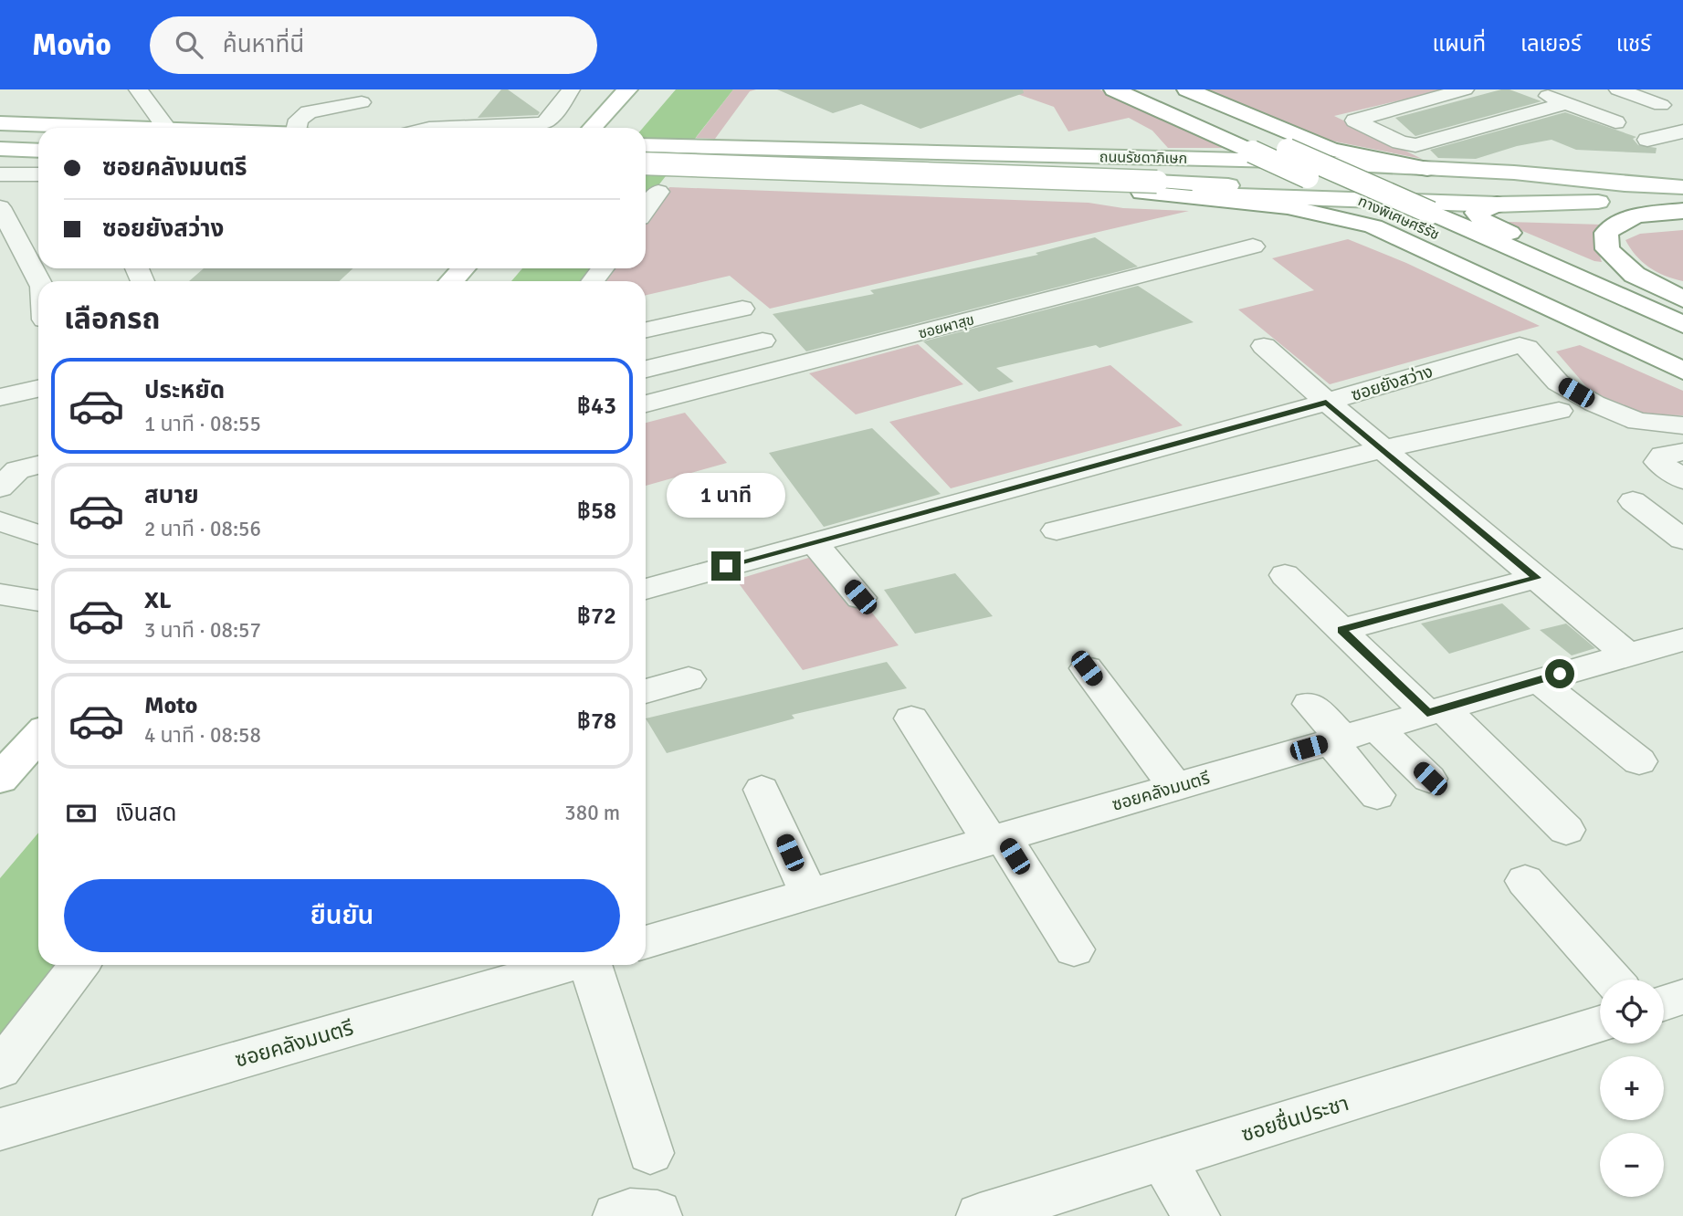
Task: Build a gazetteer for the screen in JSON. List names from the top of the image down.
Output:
{
  "streets": {
    "main road": ["ถนนรัชดาภิเษก", "ทางพิเศษศรีรัช"],
    "street": [
      "ซอยผาสุข",
      "ซอยยังสว่าง",
      "ซอยคลังมนตรี",
      "ซอยชื่นประชา"
    ]
  },
  "page": {
    "header": "Movio",
    "search": "ค้นหาที่นี่",
    "nav": ["แผนที่", "เลเยอร์", "แชร์"],
    "banner": ["ซอยคลังมนตรี", "ซอยยังสว่าง"],
    "heading": "เลือกรถ",
    "list": [
      {
        "name": "ประหยัด",
        "note": "1 นาที · 08:55",
        "value": "฿43"
      },
      {
        "name": "สบาย",
        "note": "2 นาที · 08:56",
        "value": "฿58"
      },
      {
        "name": "XL",
        "note": "3 นาที · 08:57",
        "value": "฿72"
      },
      {
        "name": "Moto",
        "note": "4 นาที · 08:58",
        "value": "฿78"
      }
    ],
    "bubble": "1 นาที",
    "pay": ["เงินสด", "380 m"],
    "buttons": "ยืนยัน",
    "map_buttons": ["+", "−"]
  }
}
